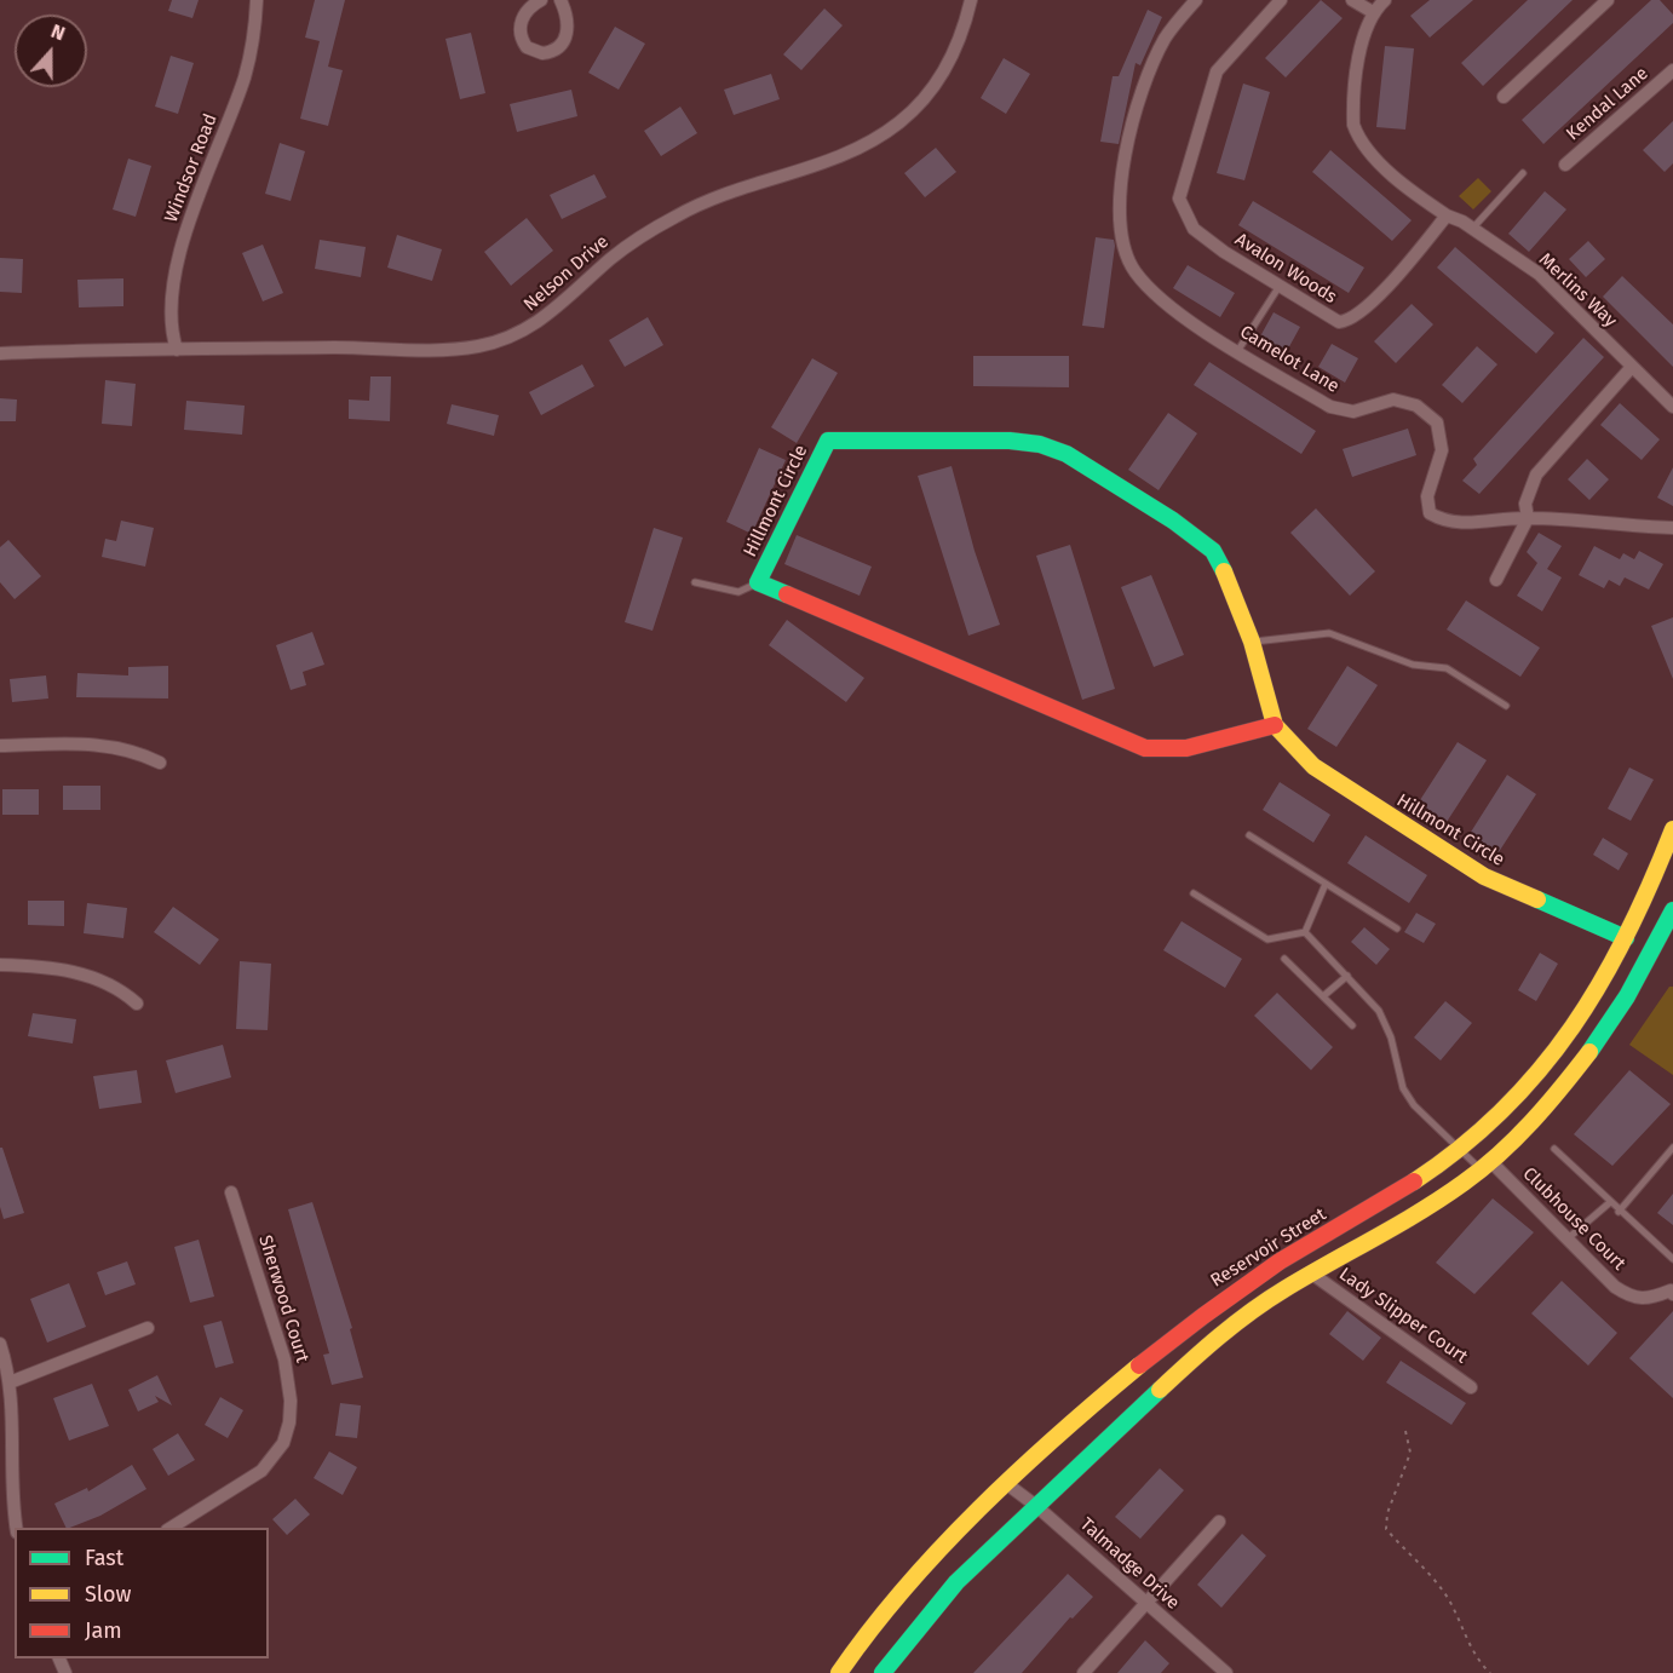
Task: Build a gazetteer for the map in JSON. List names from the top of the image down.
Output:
{
  "streets": {
    "main road": ["Hillmont Circle", "Reservoir Street"],
    "street": [
      "Kendal Lane",
      "Windsor Road",
      "Avalon Woods",
      "Nelson Drive",
      "Merlins Way",
      "Camelot Lane",
      "Clubhouse Court",
      "Sherwood Court",
      "Lady Slipper Court",
      "Talmadge Drive"
    ]
  },
  "crossings": [
    ["Windsor Road", "Nelson Drive"],
    ["Avalon Woods", "Merlins Way"],
    ["Hillmont Circle", "Reservoir Street"],
    ["Reservoir Street", "Talmadge Drive"]
  ],
  "legend": ["Fast", "Slow", "Jam"],
  "north": "top"
}
